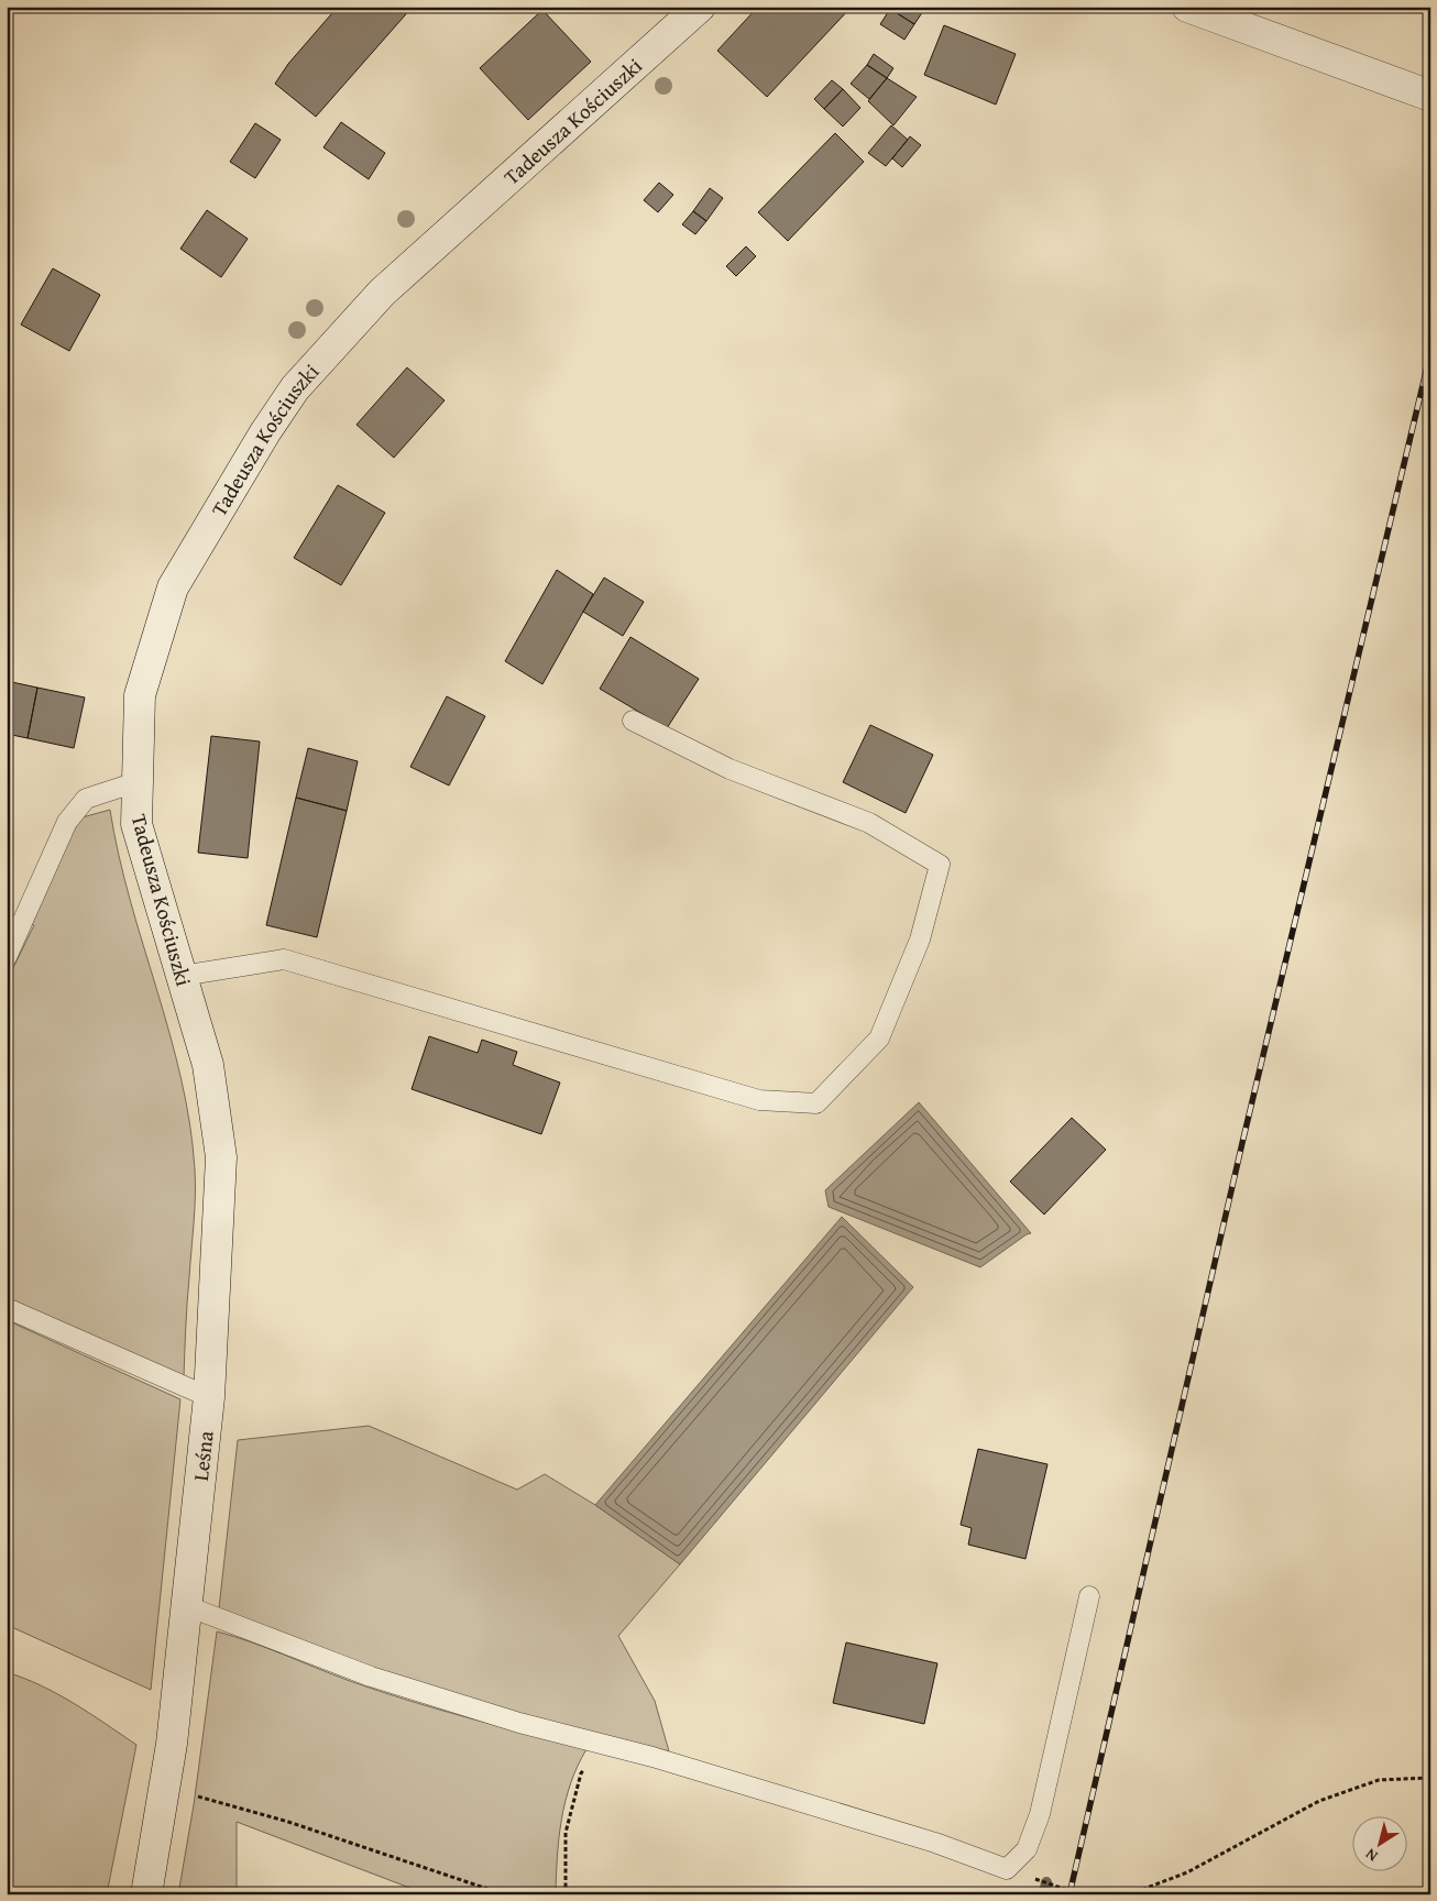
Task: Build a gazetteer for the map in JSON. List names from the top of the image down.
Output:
{
  "streets": {
    "main road": ["Tadeusza Kościuszki", "Leśna"]
  },
  "crossings": [
    ["Tadeusza Kościuszki", "Leśna"]
  ],
  "north": "bottom left"
}
